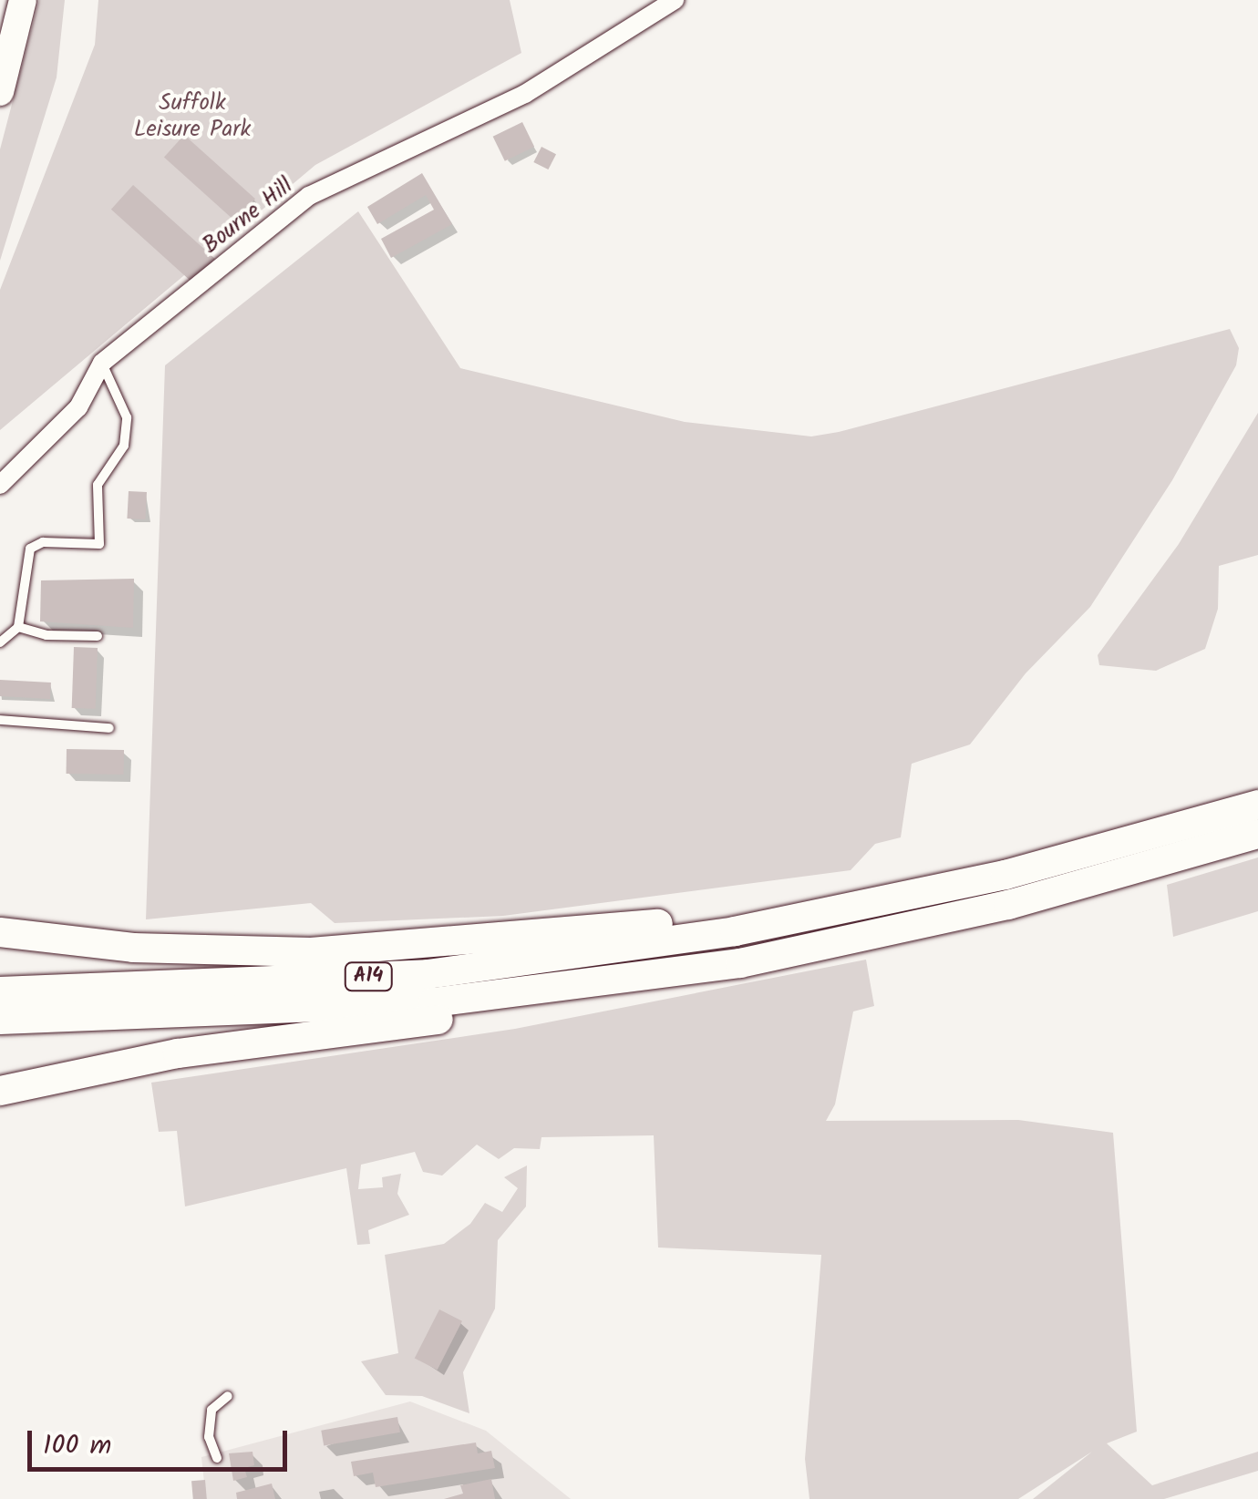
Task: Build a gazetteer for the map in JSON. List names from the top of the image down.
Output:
{
  "streets": {
    "highway": ["A14"],
    "street": ["Bourne Hill"]
  },
  "parks": ["Suffolk Leisure Park"],
  "scale_bar": "100 m"
}
